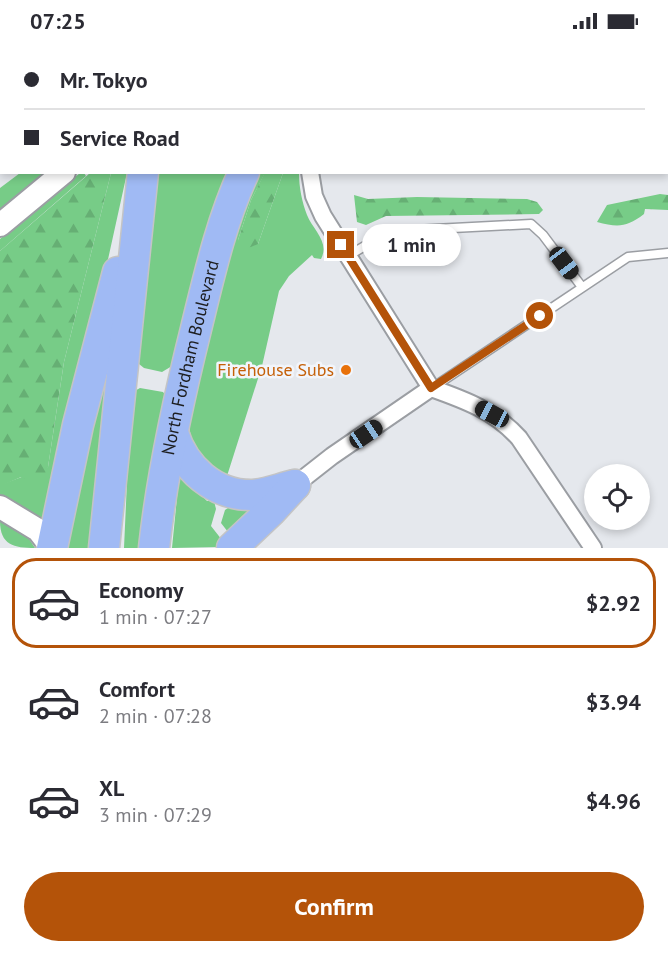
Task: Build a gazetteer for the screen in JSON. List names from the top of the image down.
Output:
{
  "streets": {
    "highway": ["North Fordham Boulevard"]
  },
  "places": ["Firehouse Subs"],
  "page": {
    "status": "07:25",
    "banner": ["Mr. Tokyo", "Service Road"],
    "bubble": "1 min",
    "list": [
      {
        "name": "Economy",
        "note": "1 min · 07:27",
        "value": "$2.92"
      },
      {
        "name": "Comfort",
        "note": "2 min · 07:28",
        "value": "$3.94"
      },
      {
        "name": "XL",
        "note": "3 min · 07:29",
        "value": "$4.96"
      }
    ],
    "buttons": "Confirm"
  }
}
